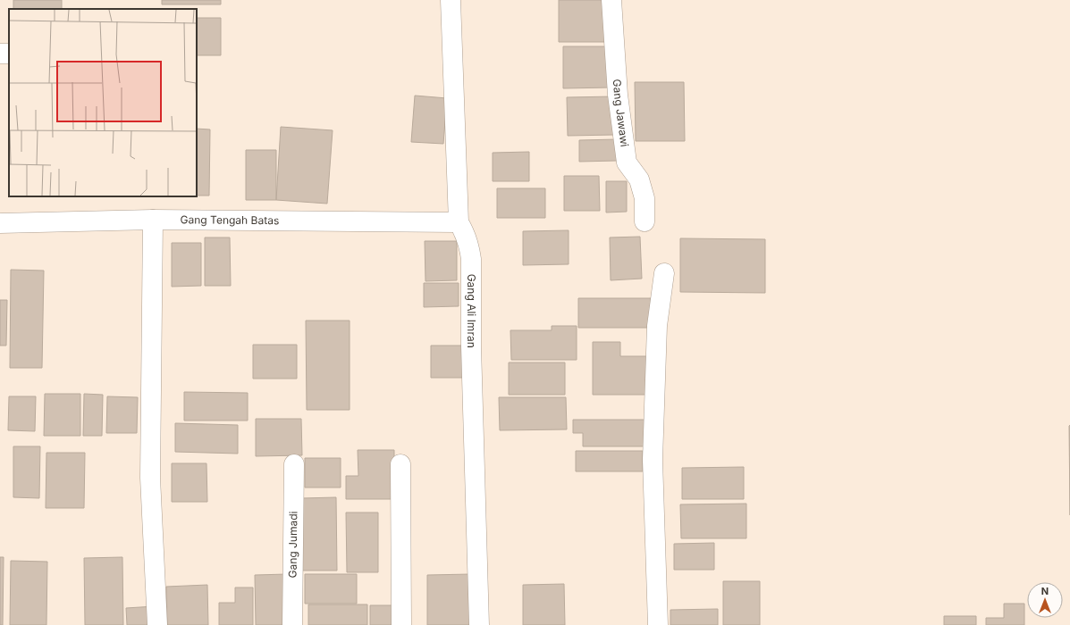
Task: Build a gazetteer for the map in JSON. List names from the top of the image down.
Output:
{
  "streets": {
    "street": [
      "Gang Jawawi",
      "Gang Tengah Batas",
      "Gang Ali Imran",
      "Gang Jumadi"
    ]
  },
  "crossings": [
    ["Gang Tengah Batas", "Gang Ali Imran"]
  ],
  "north": "top"
}
